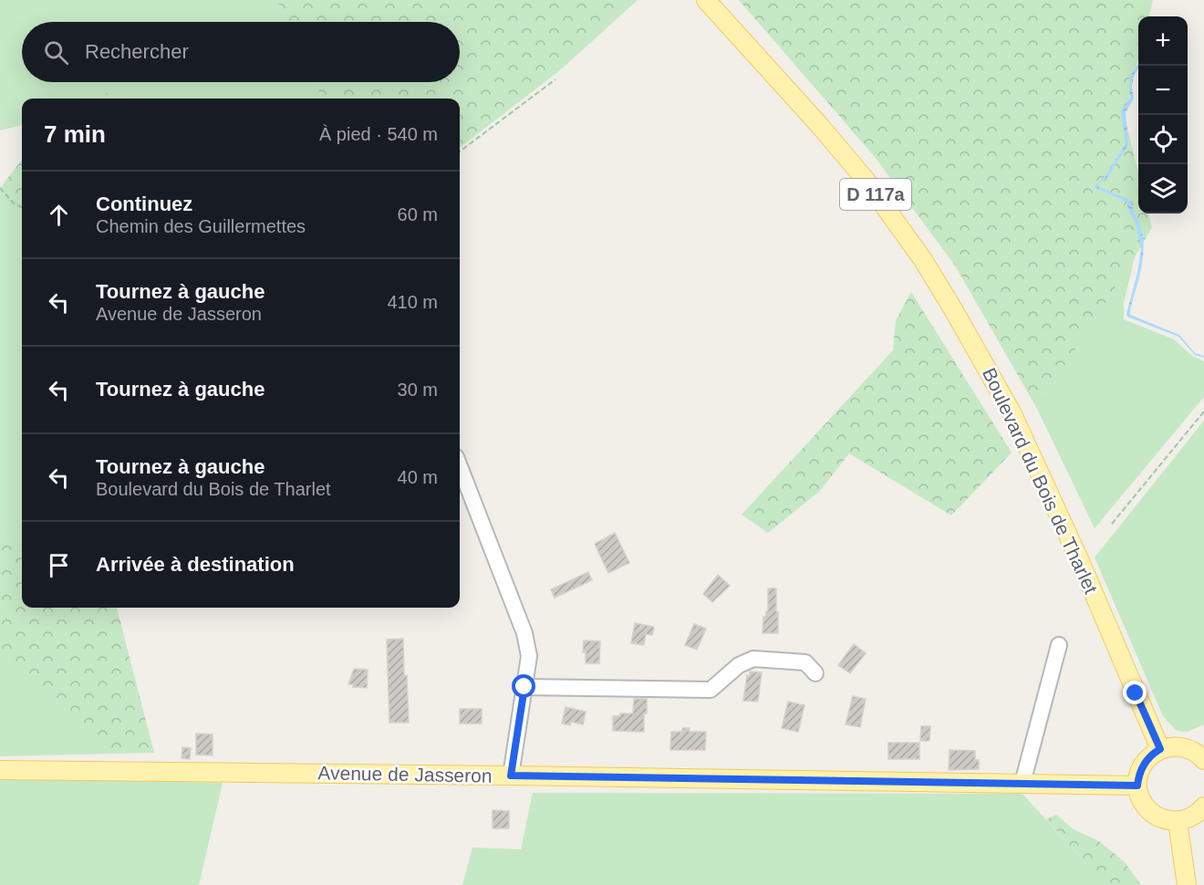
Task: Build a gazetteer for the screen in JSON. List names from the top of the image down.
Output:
{
  "streets": {
    "main road": ["D 117a", "Boulevard du Bois de Tharlet", "Avenue de Jasseron"]
  },
  "page": {
    "map_buttons": ["+", "−"],
    "search": "Rechercher",
    "heading": ["7 min", "À pied · 540 m"],
    "list": [
      ["Continuez", "Chemin des Guillermettes", "60 m"],
      ["Tournez à gauche", "Avenue de Jasseron", "410 m"],
      ["Tournez à gauche", "30 m"],
      ["Tournez à gauche", "Boulevard du Bois de Tharlet", "40 m"],
      "Arrivée à destination"
    ]
  }
}
